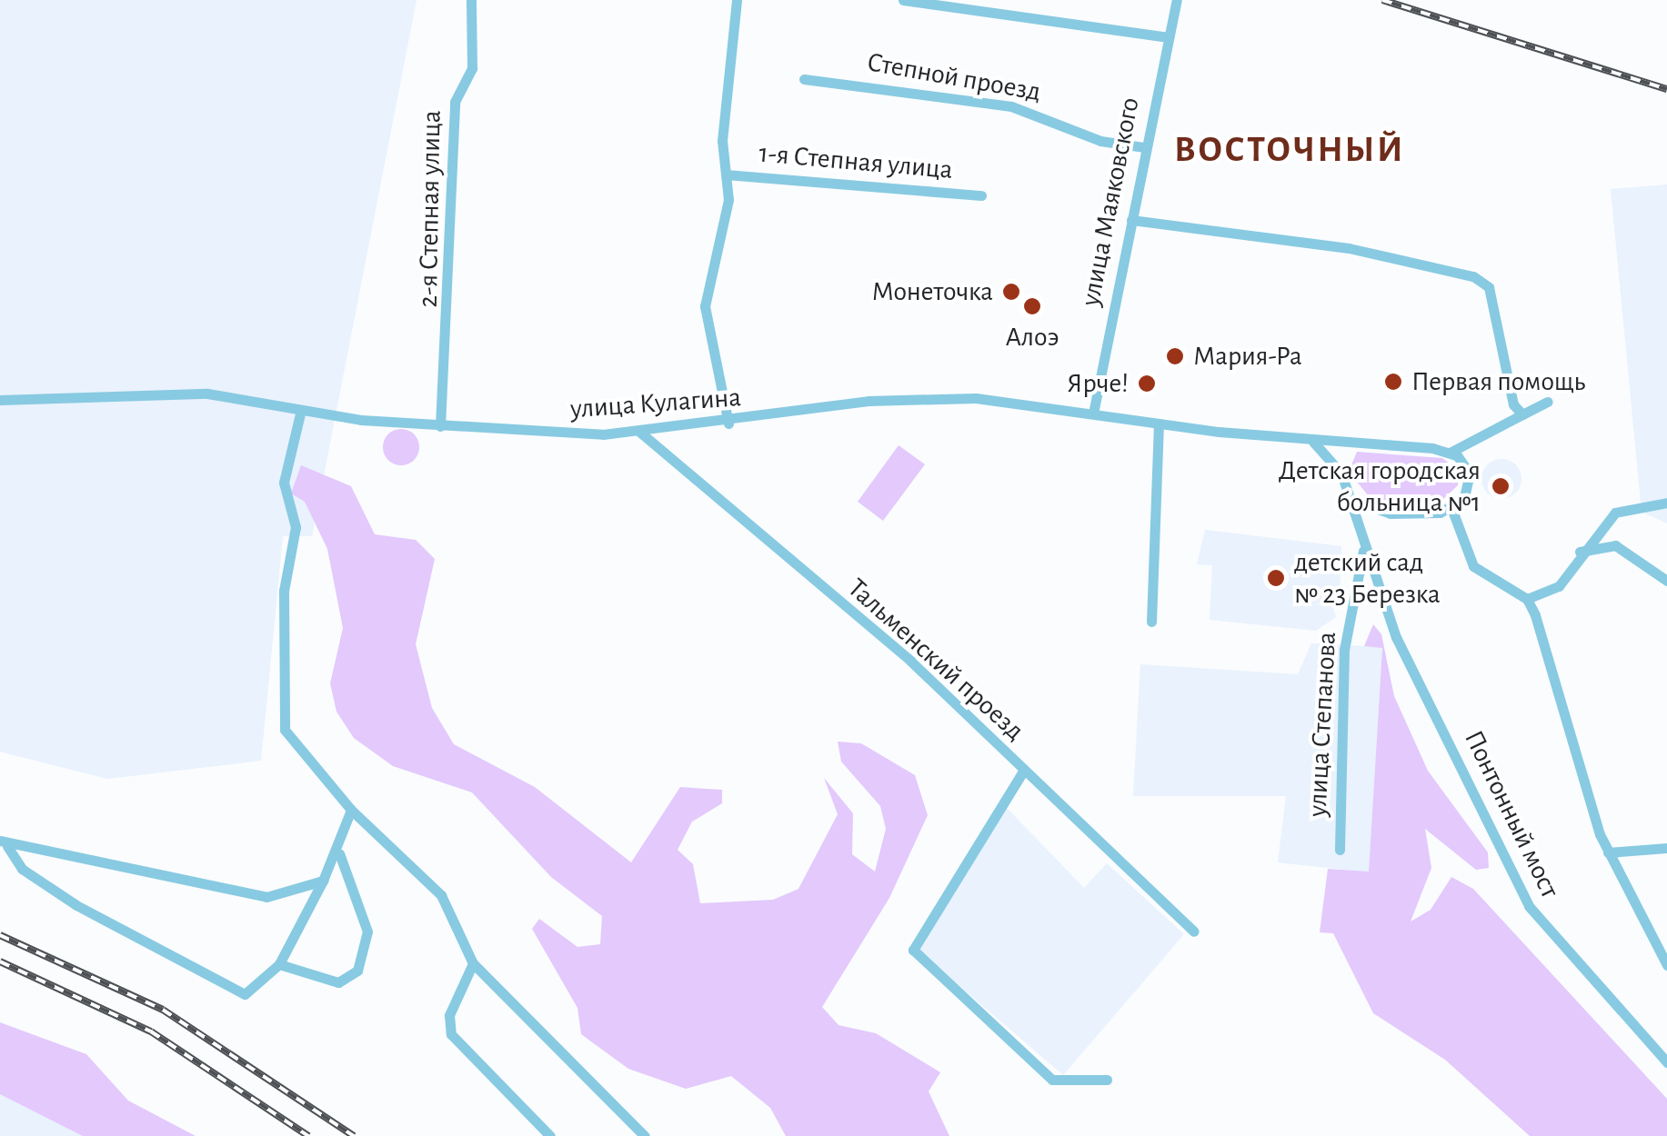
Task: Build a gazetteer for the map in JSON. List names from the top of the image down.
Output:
{
  "streets": {
    "street": [
      "Степной проезд",
      "1-я Степная улица",
      "улица Маяковского",
      "2-я Степная улица",
      "улица Кулагина",
      "Тальменский проезд",
      "улица Степанова",
      "Понтонный мост"
    ]
  },
  "crossings": [
    ["Степной проезд", "улица Маяковского"],
    ["улица Маяковского", "улица Кулагина"],
    ["2-я Степная улица", "улица Кулагина"],
    ["улица Кулагина", "Тальменский проезд"],
    ["улица Степанова", "Понтонный мост"]
  ],
  "districts": ["ВОСТОЧНЫЙ"],
  "places": [
    "Монеточка",
    "Алоэ",
    "Мария-Ра",
    "Первая помощь",
    "Ярче!",
    "Детская городская больница №1",
    "детский сад № 23 Березка"
  ]
}
